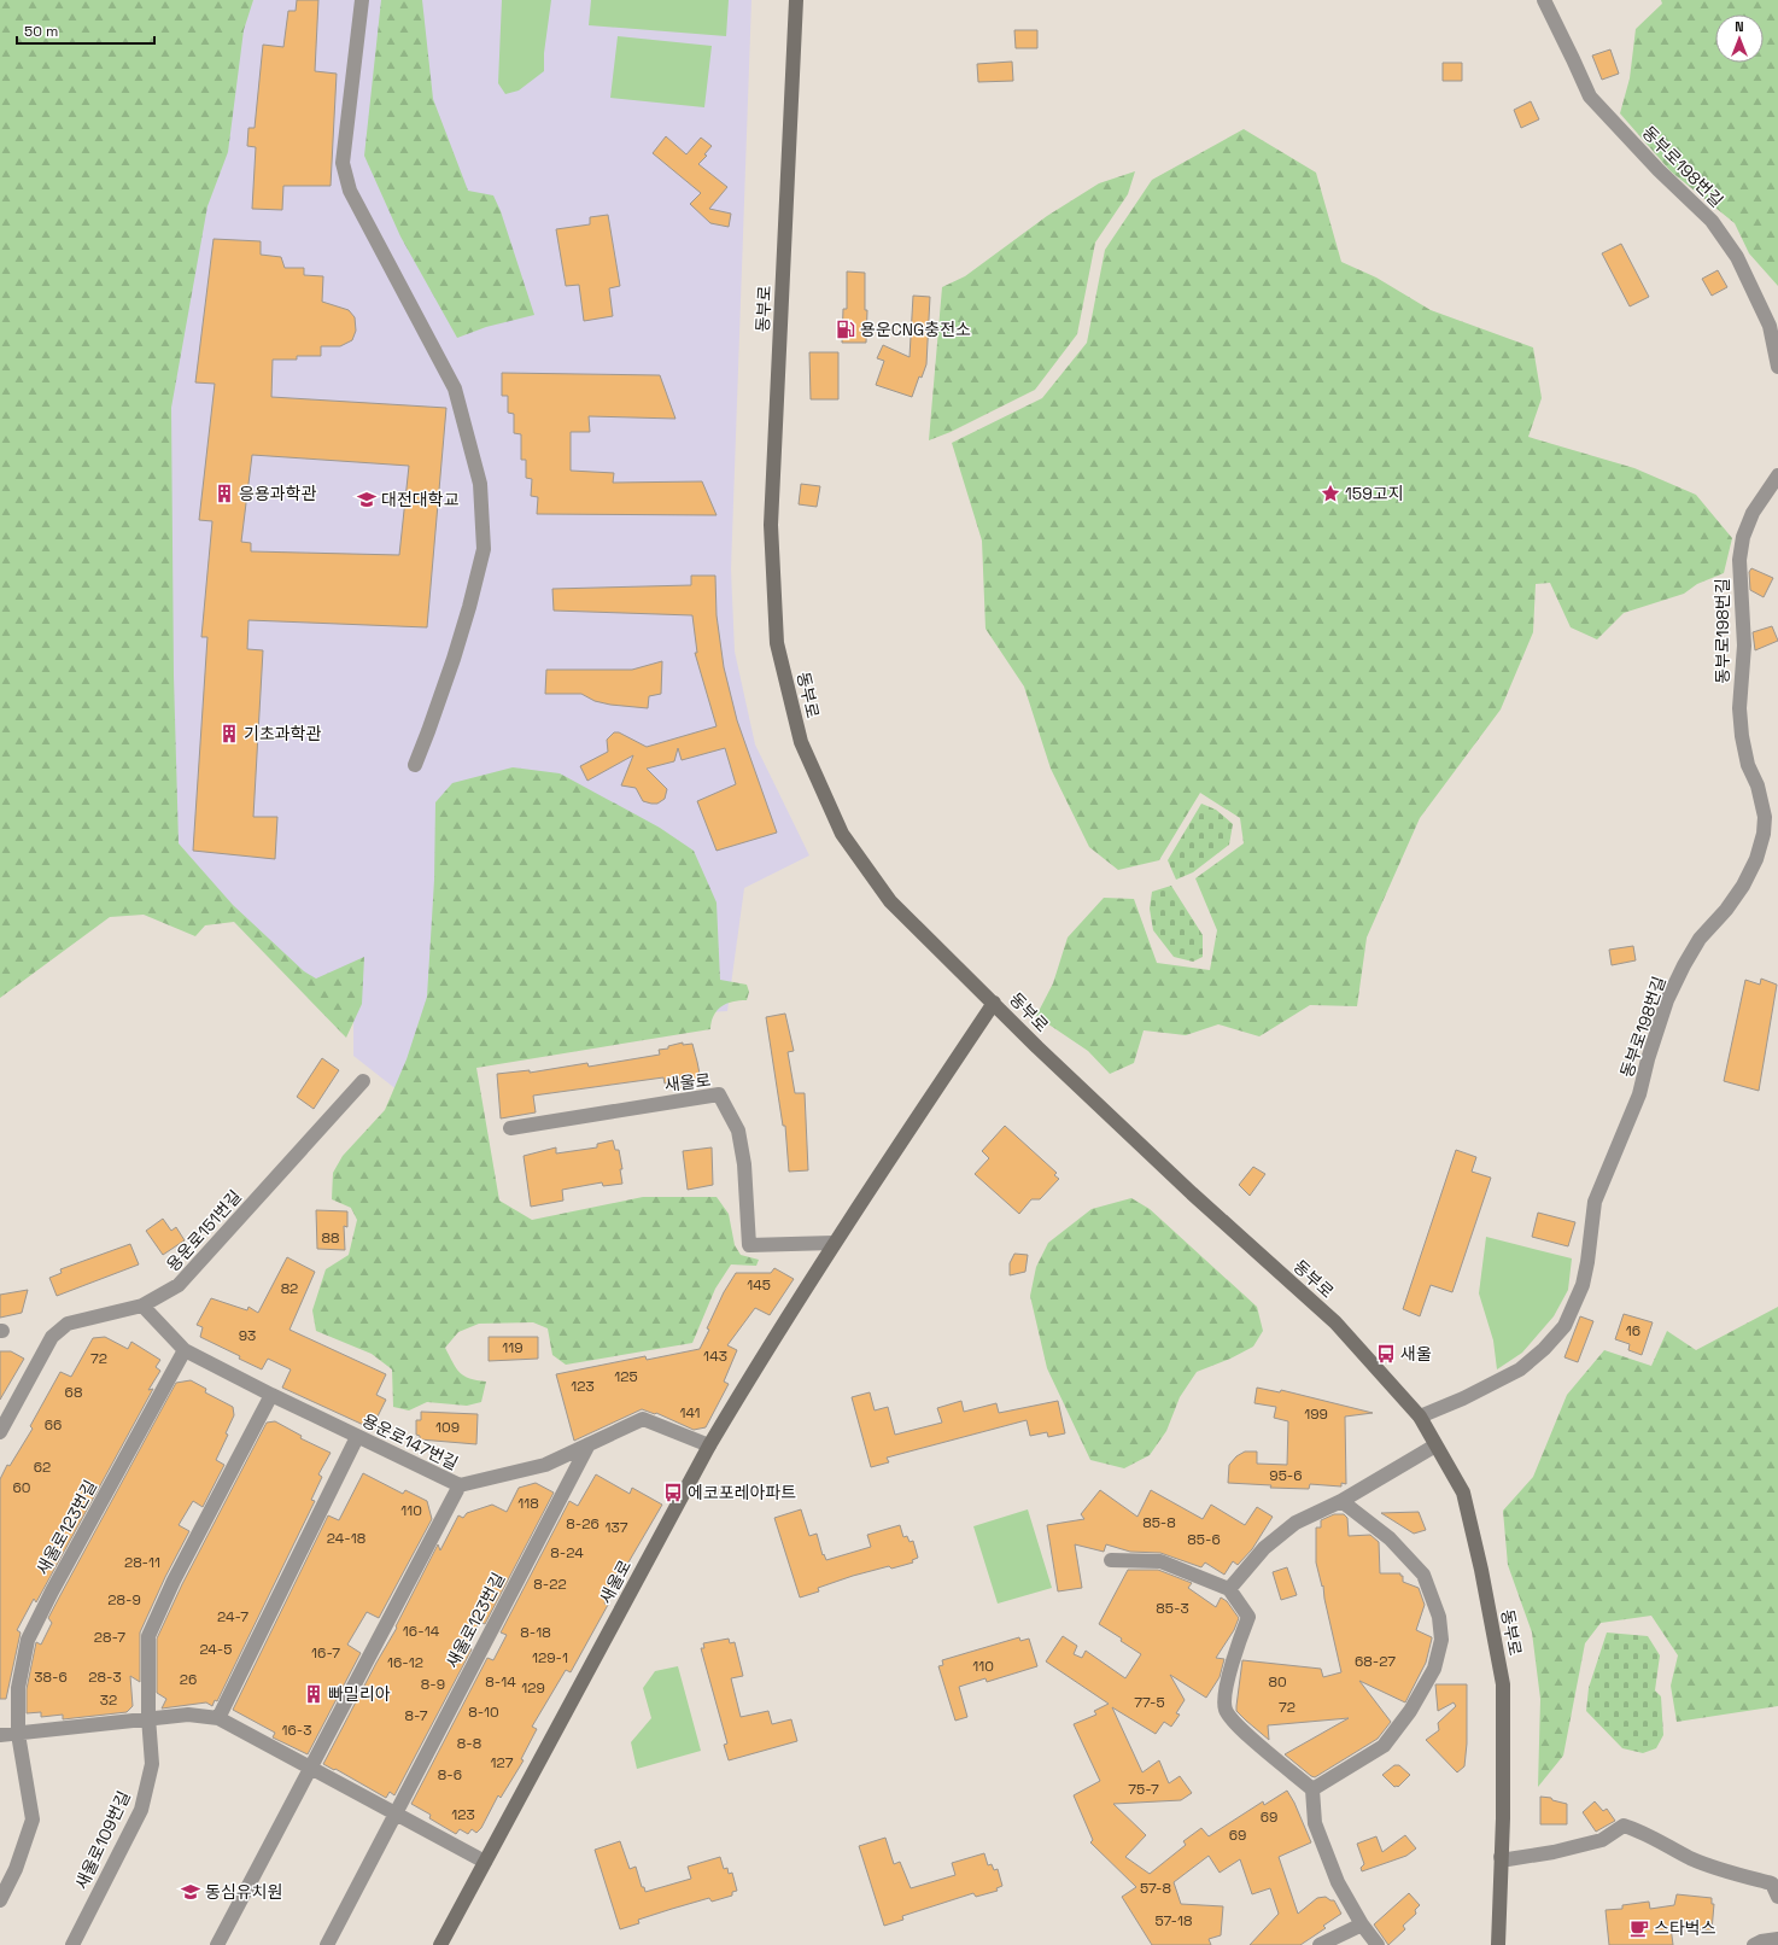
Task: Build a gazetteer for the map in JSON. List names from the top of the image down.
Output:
{
  "streets": {
    "main road": ["동부로", "새울로"],
    "street": [
      "동부로198번길",
      "용운로151번길",
      "용운로147번길",
      "새울로123번길",
      "새울로109번길"
    ]
  },
  "crossings": [
    ["동부로198번길", "동부로"],
    ["동부로", "새울로"],
    ["새울로", "용운로147번길"],
    ["용운로151번길", "용운로147번길"],
    ["용운로147번길", "새울로123번길"]
  ],
  "places": {
    "fuel station": ["용운CNG충전소"],
    "building": ["응용과학관", "기초과학관", "빠밀리아"],
    "place": ["159고지"],
    "school or university": ["대전대학교", "동심유치원"],
    "bus stop": ["새울", "에코포레아파트"],
    "cafe": ["스타벅스"]
  },
  "house_numbers": [
    "88",
    "145",
    "82",
    "16",
    "93",
    "119",
    "143",
    "72",
    "125",
    "123",
    "68",
    "141",
    "199",
    "66",
    "109",
    "62",
    "95-6",
    "60",
    "118",
    "110",
    "85-8",
    "8-26",
    "137",
    "24-18",
    "85-6",
    "8-24",
    "28-11",
    "8-22",
    "28-9",
    "85-3",
    "24-7",
    "16-14",
    "8-18",
    "28-7",
    "24-5",
    "16-7",
    "129-1",
    "68-27",
    "16-12",
    "110",
    "38-6",
    "28-3",
    "26",
    "8-14",
    "80",
    "8-9",
    "129",
    "32",
    "77-5",
    "72",
    "8-10",
    "8-7",
    "16-3",
    "8-8",
    "127",
    "8-6",
    "75-7",
    "123",
    "69",
    "69",
    "57-8",
    "57-18"
  ],
  "scale_bar": "50 m",
  "north": "top"
}
